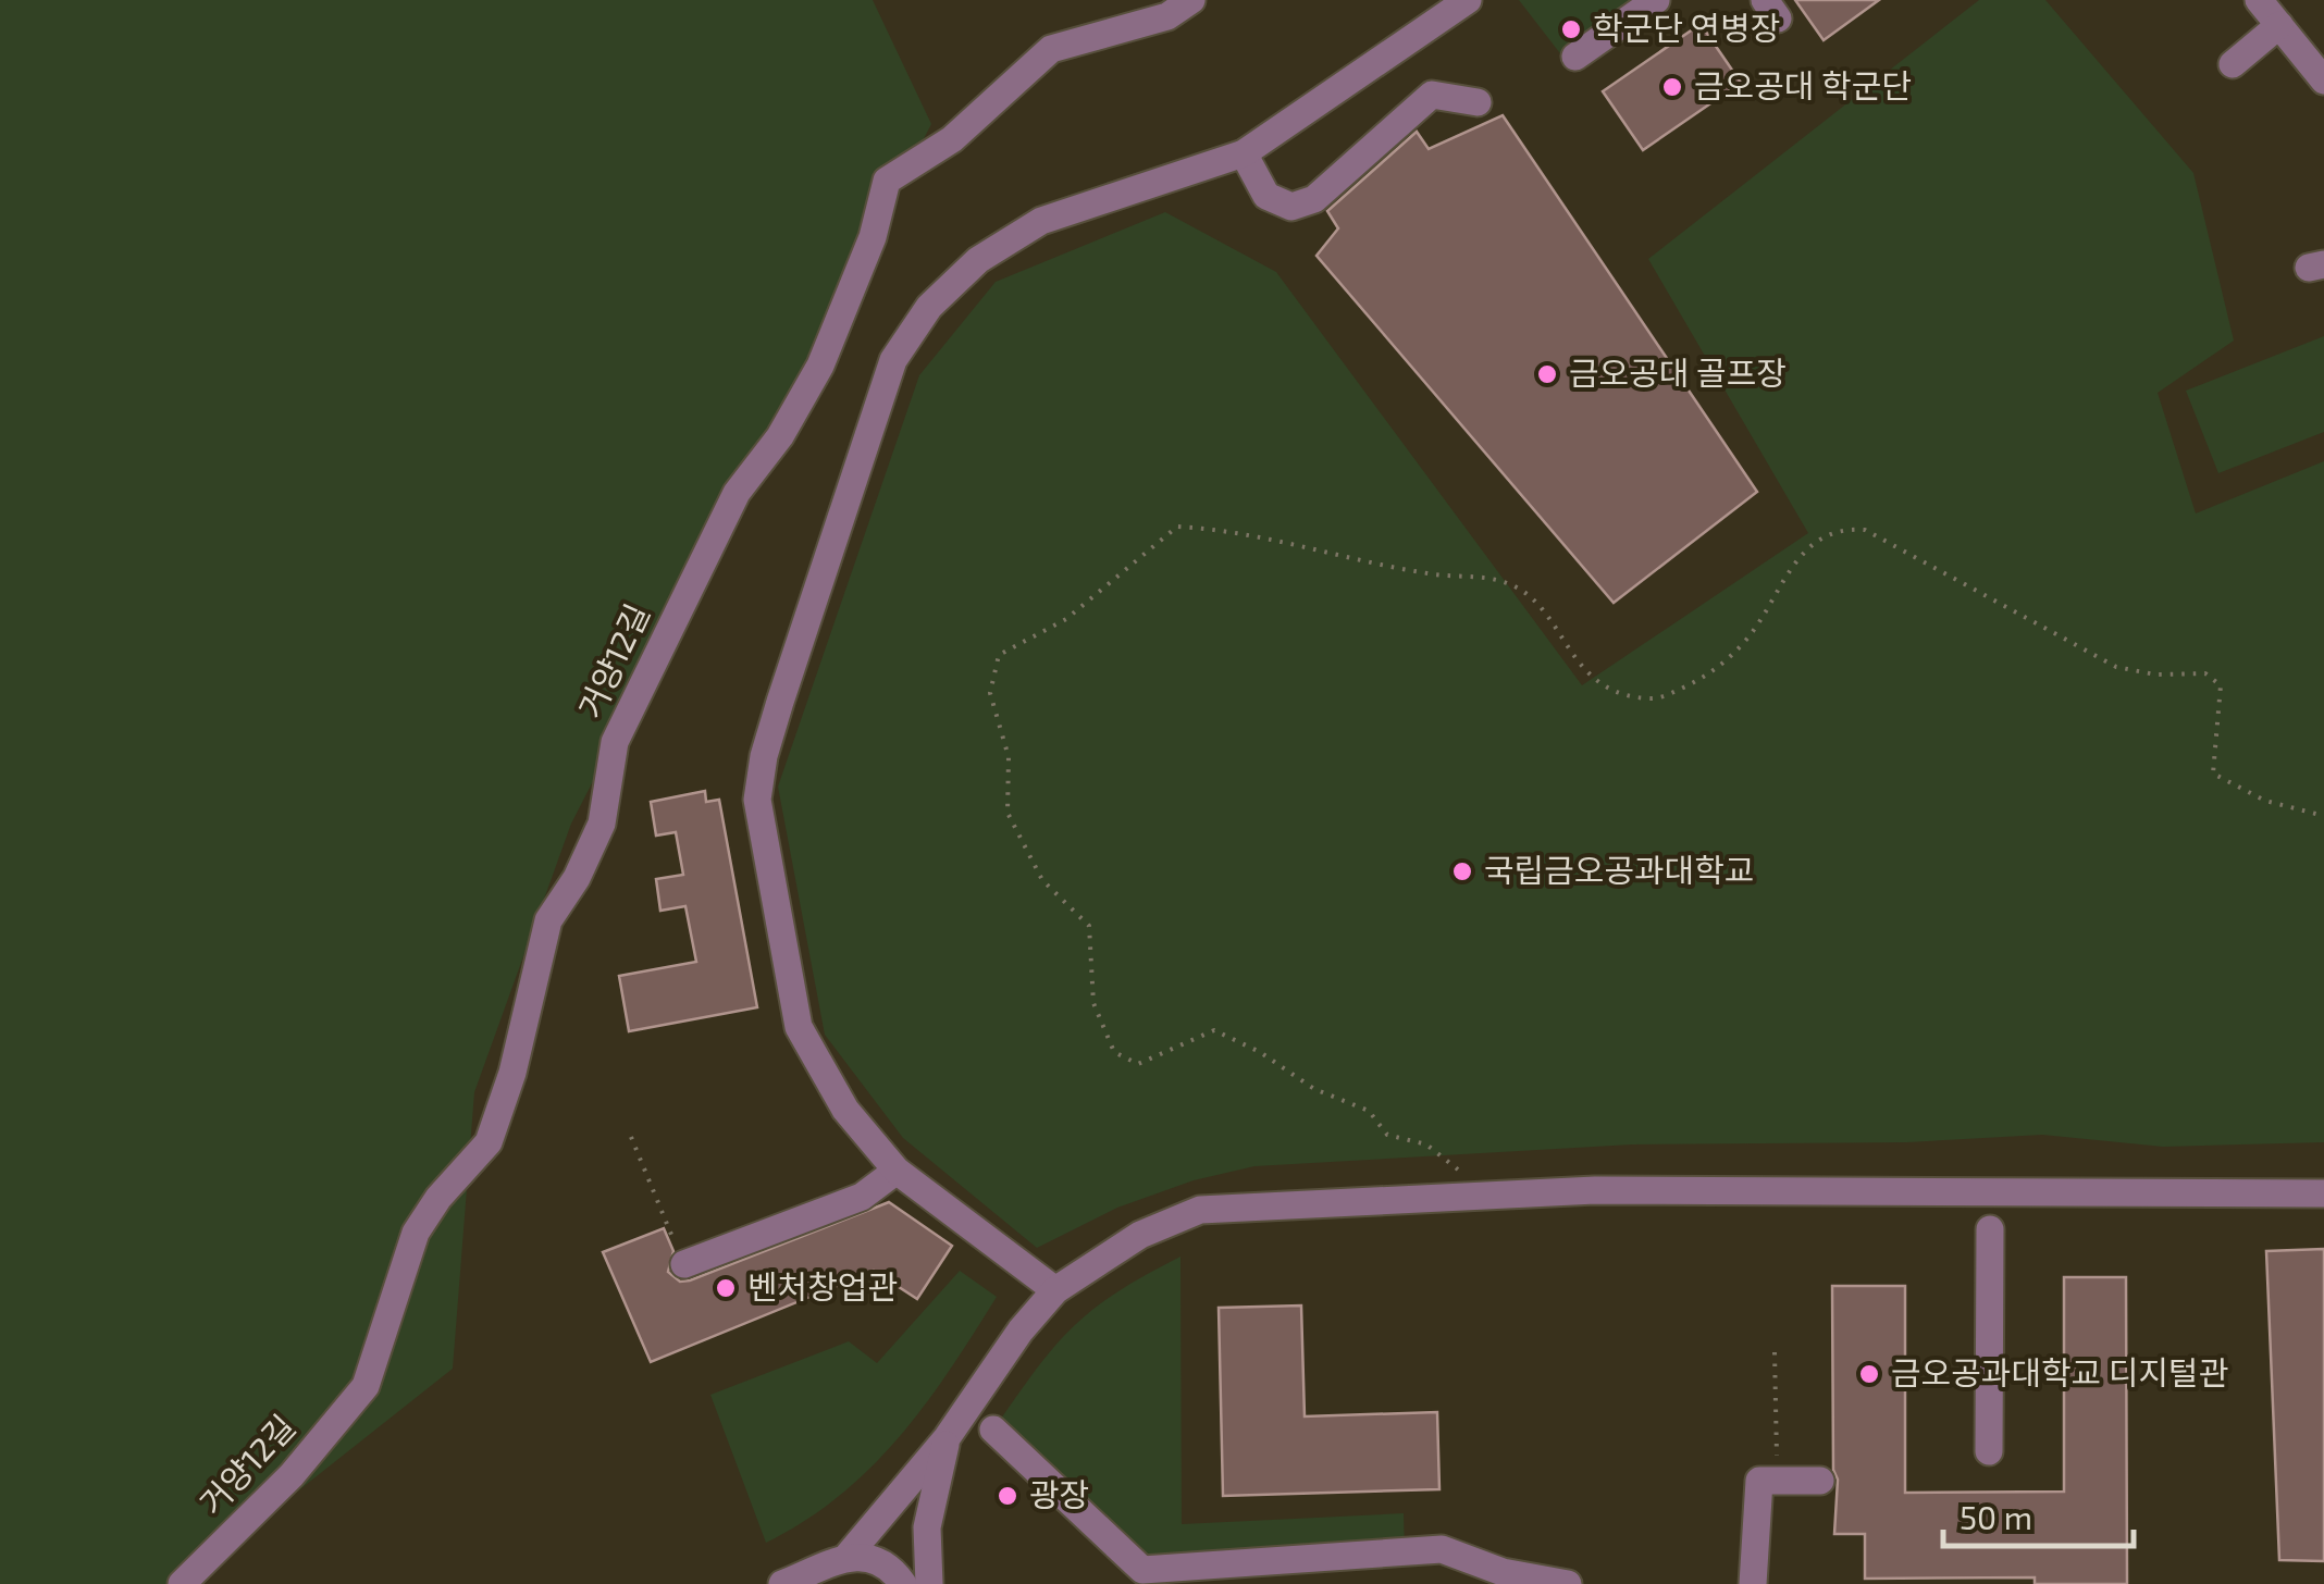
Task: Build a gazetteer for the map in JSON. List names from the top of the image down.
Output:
{
  "streets": {
    "street": ["거양12길"]
  },
  "places": [
    "학군단 연병장",
    "금오공대 학군단",
    "금오공대 골프장",
    "국립금오공과대학교",
    "벤처창업관",
    "금오공과대학교 디지털관",
    "광장"
  ],
  "scale_bar": "50 m"
}
